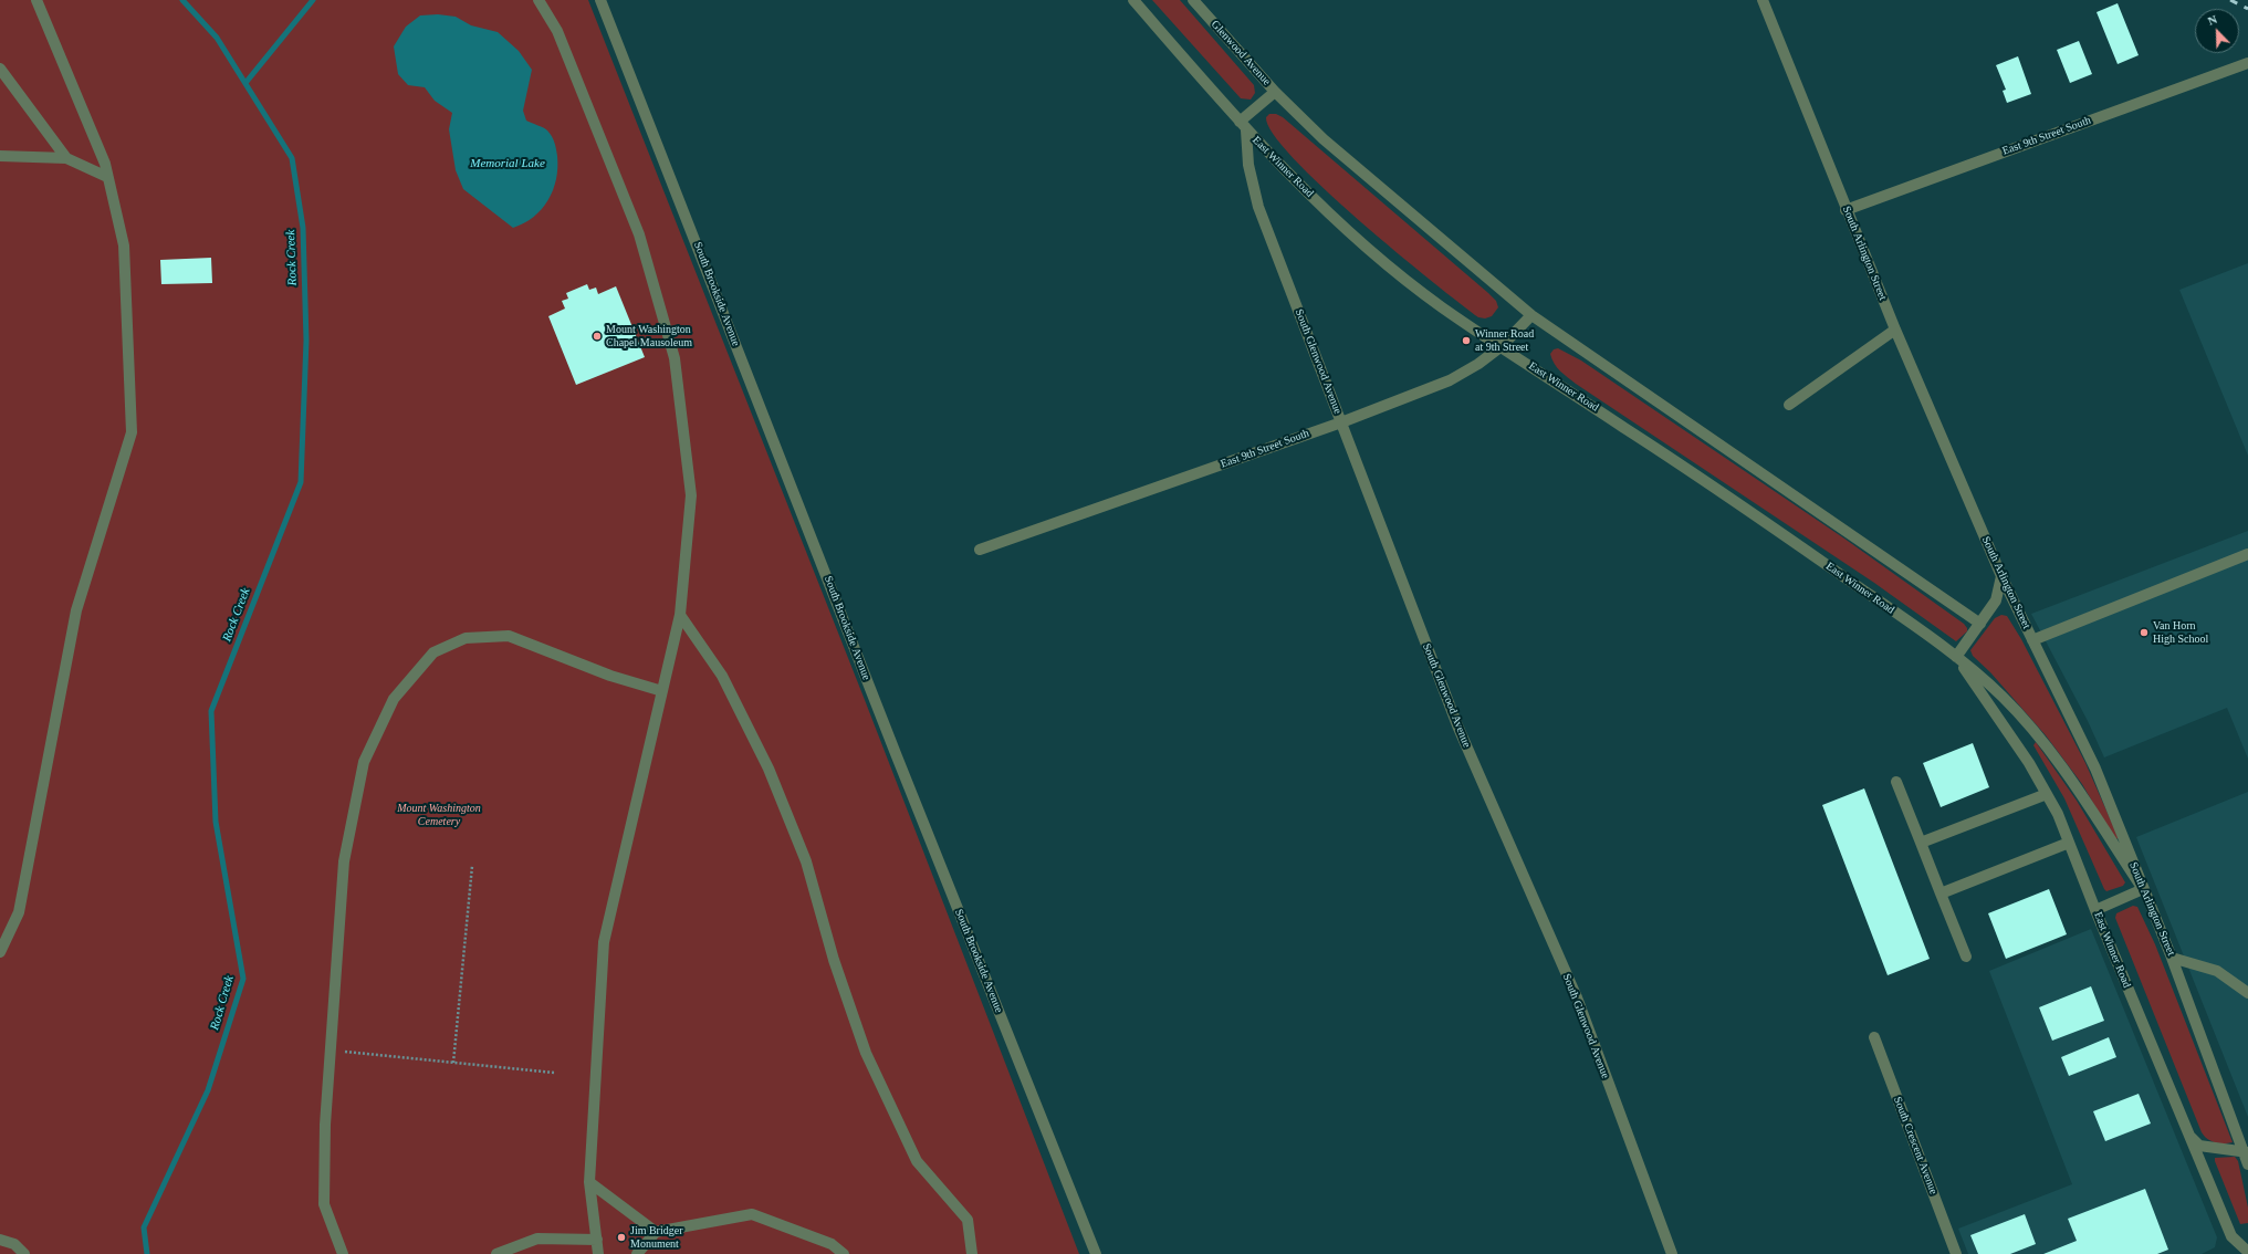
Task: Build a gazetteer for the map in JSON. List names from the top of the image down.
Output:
{
  "streets": {
    "street": [
      "Glenwood Avenue",
      "East 9th Street South",
      "East Winner Road",
      "South Arlington Street",
      "South Brookside Avenue",
      "South Glenwood Avenue",
      "South Crescent Avenue"
    ]
  },
  "crossings": [
    ["Glenwood Avenue", "East Winner Road"],
    ["Glenwood Avenue", "South Glenwood Avenue"],
    ["East 9th Street South", "East Winner Road"],
    ["East 9th Street South", "South Arlington Street"],
    ["East 9th Street South", "South Glenwood Avenue"],
    ["East Winner Road", "South Arlington Street"],
    ["East Winner Road", "South Glenwood Avenue"]
  ],
  "water": ["Memorial Lake", "Rock Creek"],
  "parks": ["Mount Washington Cemetery"],
  "places": [
    "Mount Washington Chapel Mausoleum",
    "Winner Road at 9th Street",
    "Van Horn High School",
    "Jim Bridger Monument"
  ],
  "north": "top left"
}
